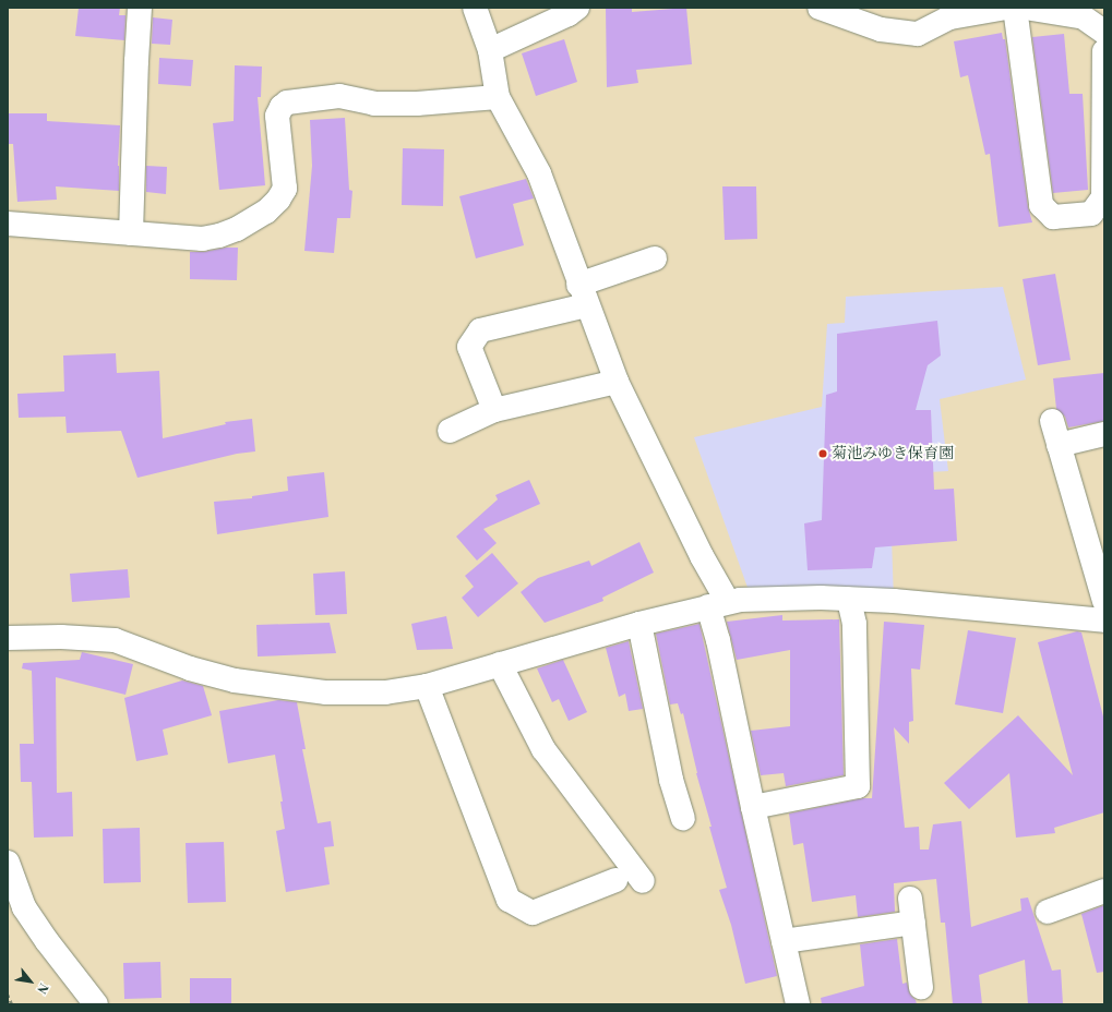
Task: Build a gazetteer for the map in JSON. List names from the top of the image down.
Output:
{
  "places": ["菊池みゆき保育園"],
  "north": "bottom right"
}
